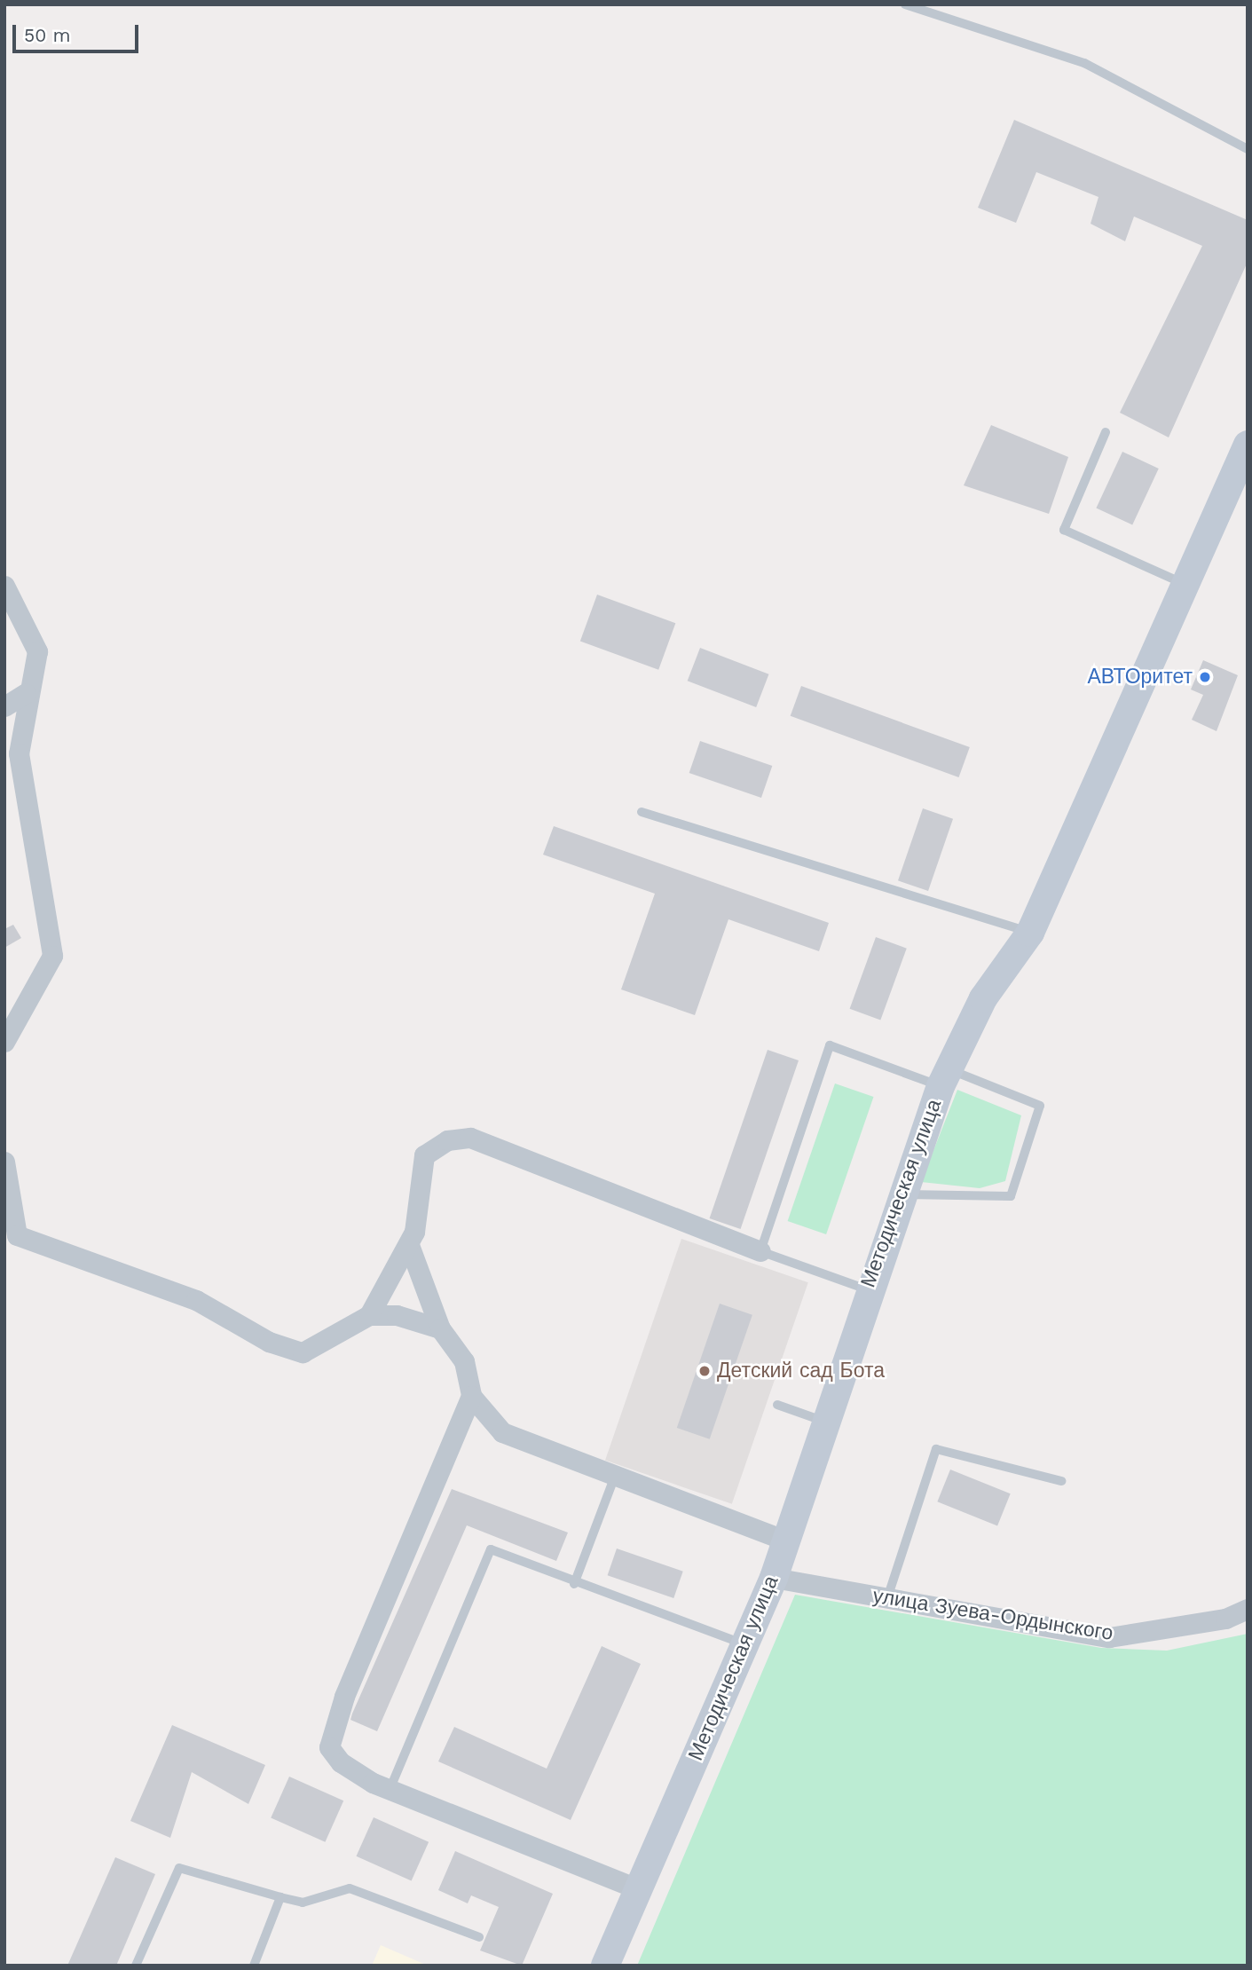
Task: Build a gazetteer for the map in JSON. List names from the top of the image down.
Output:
{
  "streets": {
    "main road": ["Методическая улица"],
    "street": ["улица Зуева-Ордынского"]
  },
  "crossings": [
    ["Методическая улица", "улица Зуева-Ордынского"]
  ],
  "places": ["АВТОритет", "Детский сад Бота"],
  "scale_bar": "50 m"
}
